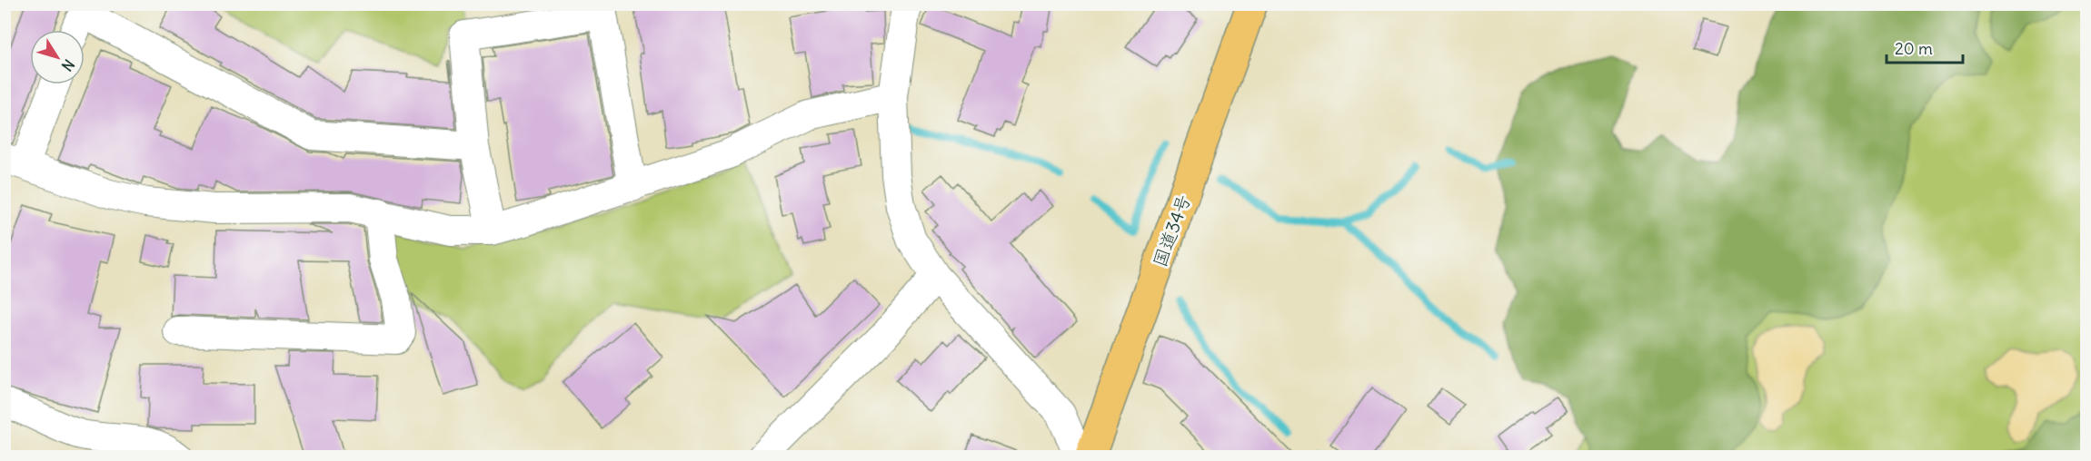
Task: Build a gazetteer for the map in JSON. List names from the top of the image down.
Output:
{
  "streets": {
    "highway": ["国道34号"]
  },
  "scale_bar": "20 m",
  "north": "bottom right"
}
